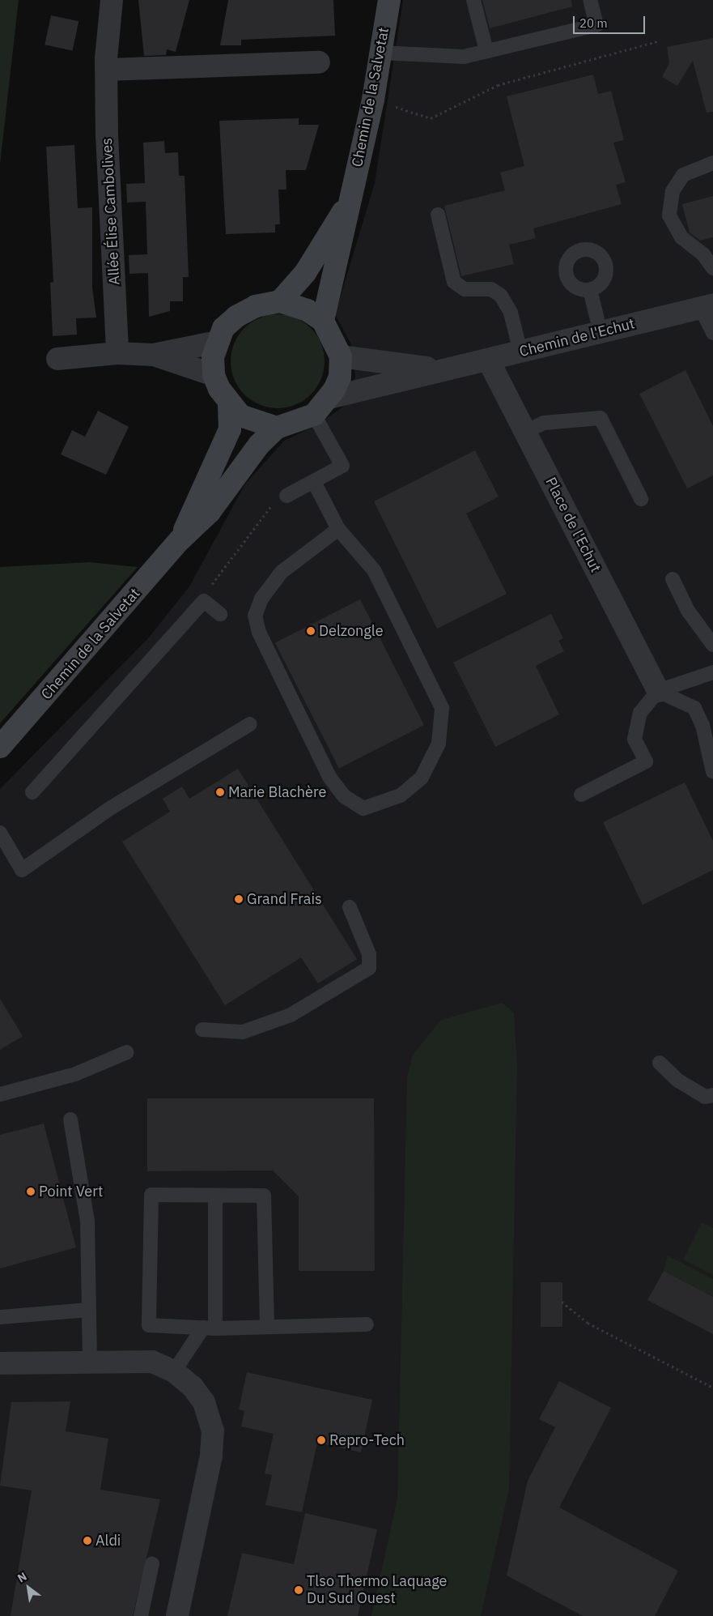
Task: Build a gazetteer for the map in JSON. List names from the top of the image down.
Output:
{
  "streets": {
    "main road": ["Chemin de la Salvetat"],
    "street": ["Allée Élise Cambolives", "Chemin de l'Echut", "Place de l'Echut"]
  },
  "crossings": [
    ["Chemin de la Salvetat", "Chemin de l'Echut"],
    ["Chemin de l'Echut", "Place de l'Echut"]
  ],
  "places": [
    "Delzongle",
    "Marie Blachère",
    "Grand Frais",
    "Point Vert",
    "Repro-Tech",
    "Aldi",
    "Tlso Thermo Laquage Du Sud Ouest"
  ],
  "scale_bar": "20 m",
  "north": "top left"
}
